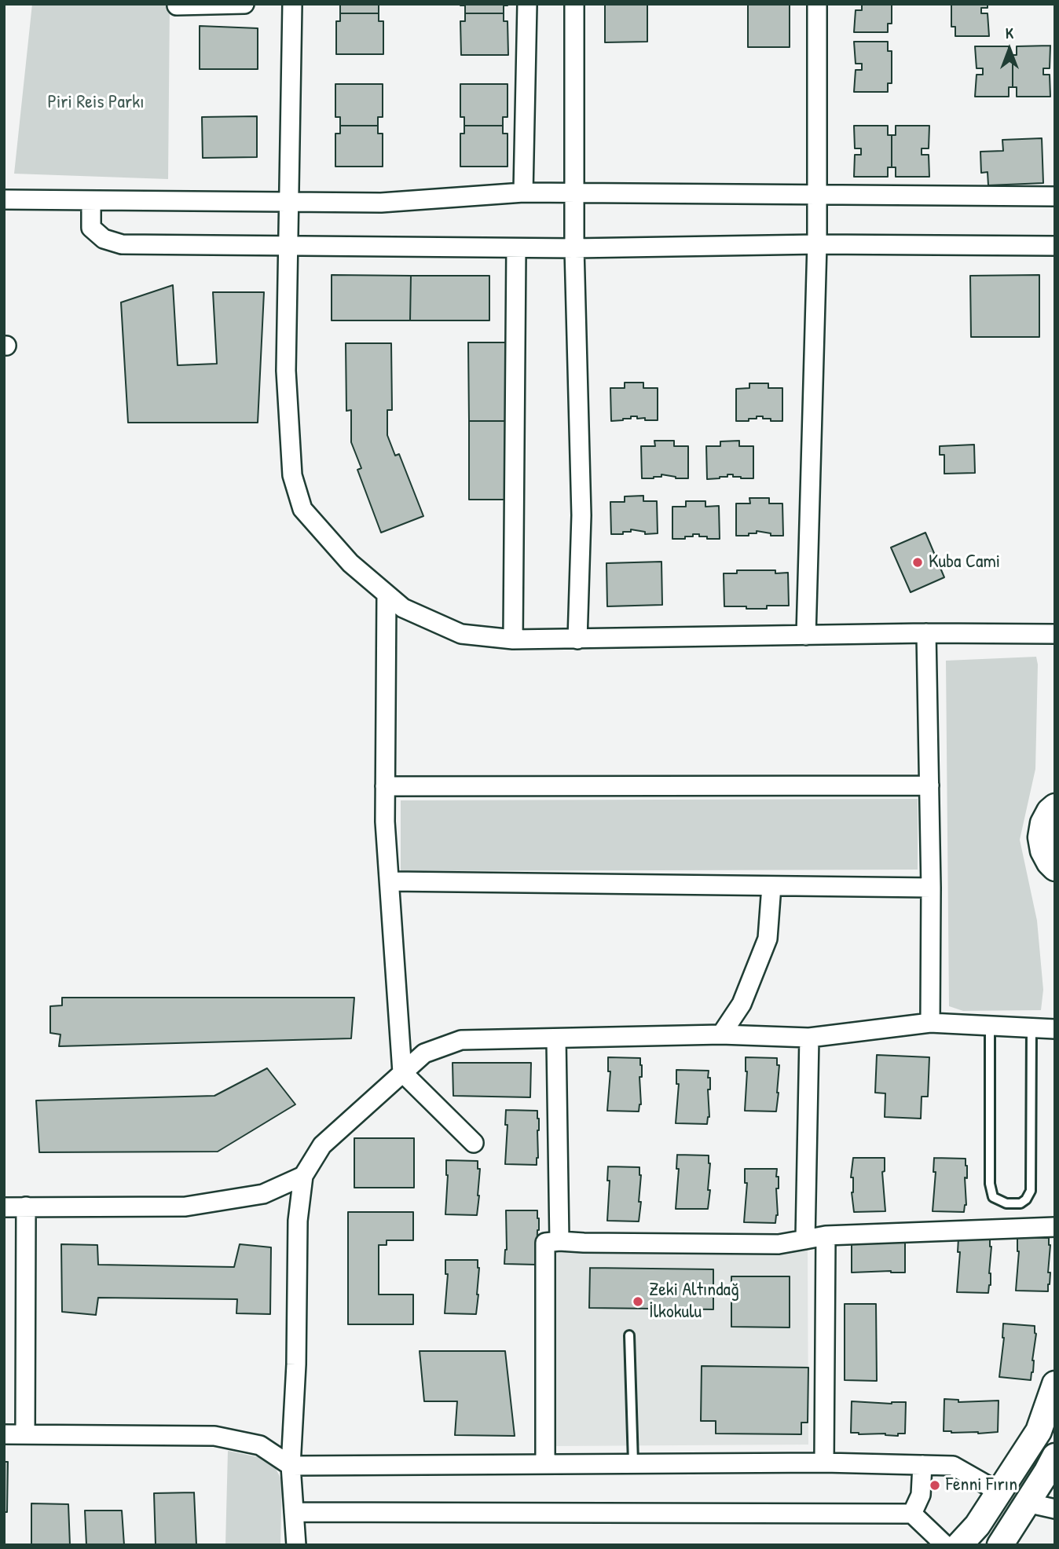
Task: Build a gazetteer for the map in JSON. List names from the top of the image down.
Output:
{
  "parks": ["Piri Reis Parkı"],
  "places": ["Kuba Cami", "Zeki Altındağ İlkokulu", "Fenni Fırın"],
  "north": "top"
}
